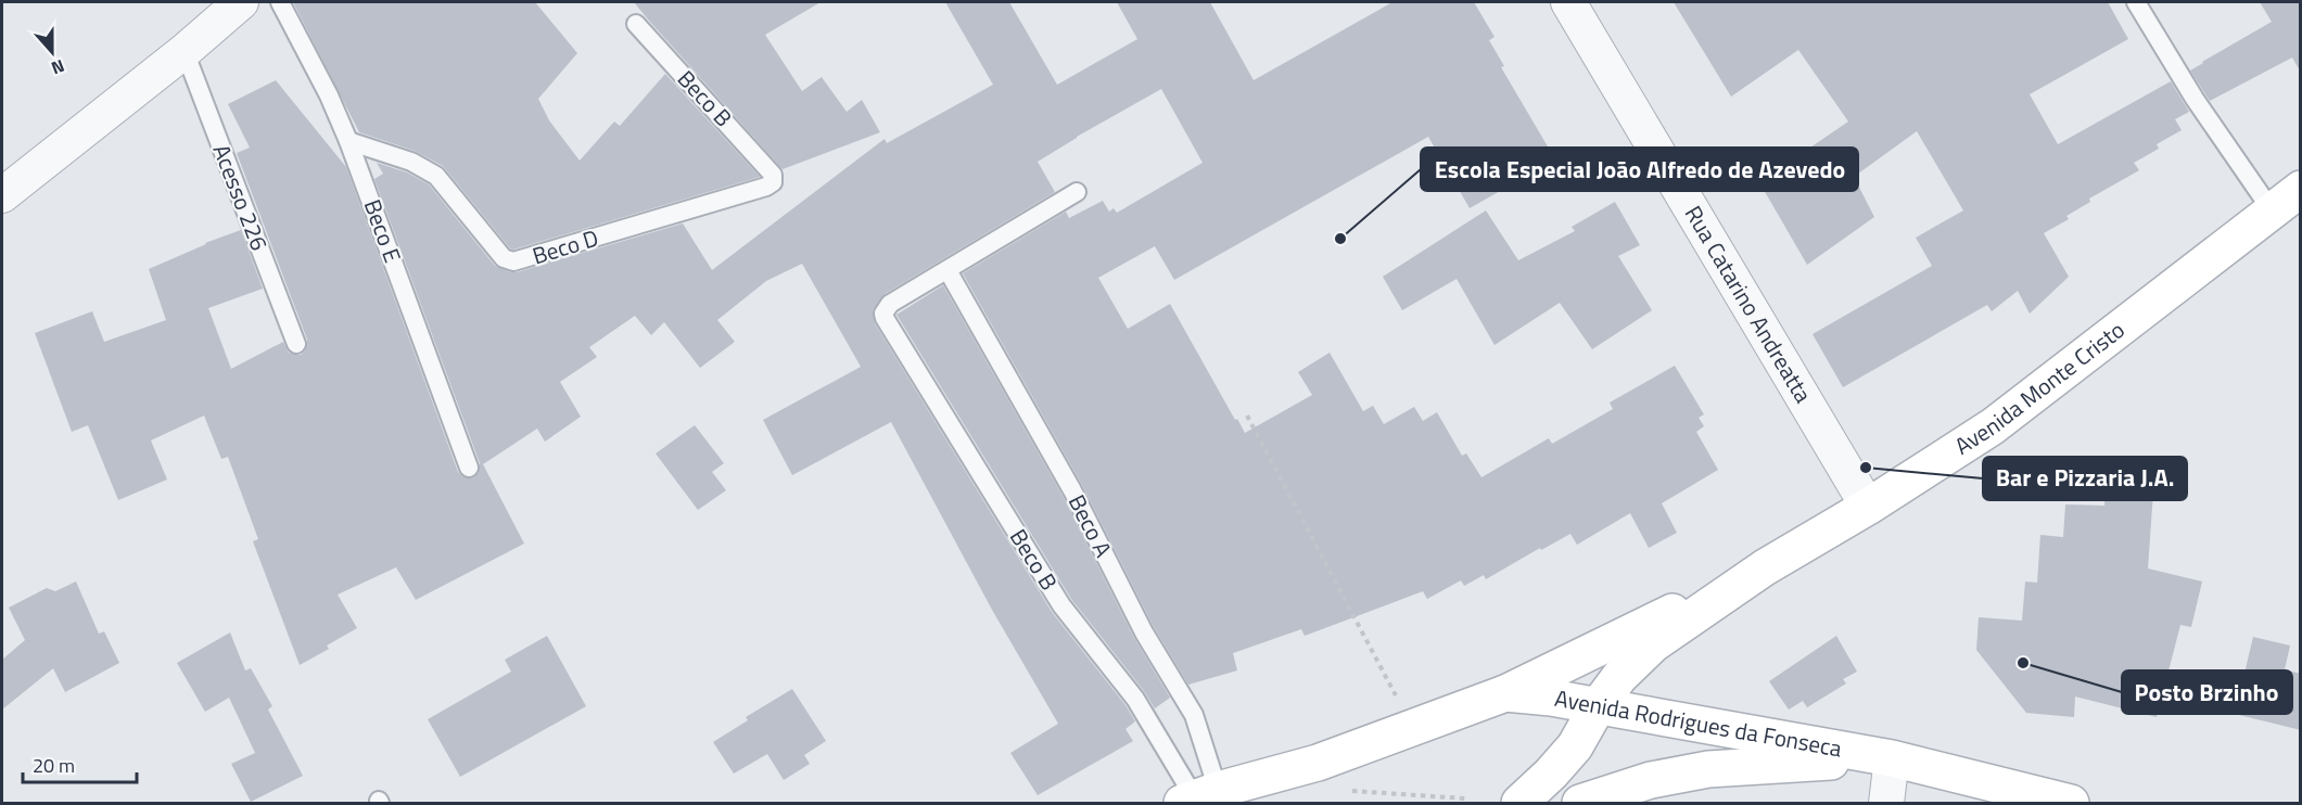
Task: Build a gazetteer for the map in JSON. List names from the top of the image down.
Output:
{
  "streets": {
    "main road": ["Avenida Monte Cristo", "Avenida Rodrigues da Fonseca"],
    "street": ["Rua Catarino Andreatta"],
    "lane": [
      "Beco B",
      "Acesso 226",
      "Beco E",
      "Beco D",
      "Beco A"
    ]
  },
  "crossings": [
    ["Beco B", "Beco D"],
    ["Beco B", "Beco A"],
    ["Beco E", "Beco D"],
    ["Rua Catarino Andreatta", "Avenida Monte Cristo"],
    ["Avenida Monte Cristo", "Avenida Rodrigues da Fonseca"]
  ],
  "places": ["Escola Especial João Alfredo de Azevedo", "Bar e Pizzaria J.A.", "Posto Brzinho"],
  "scale_bar": "20 m",
  "north": "bottom"
}
